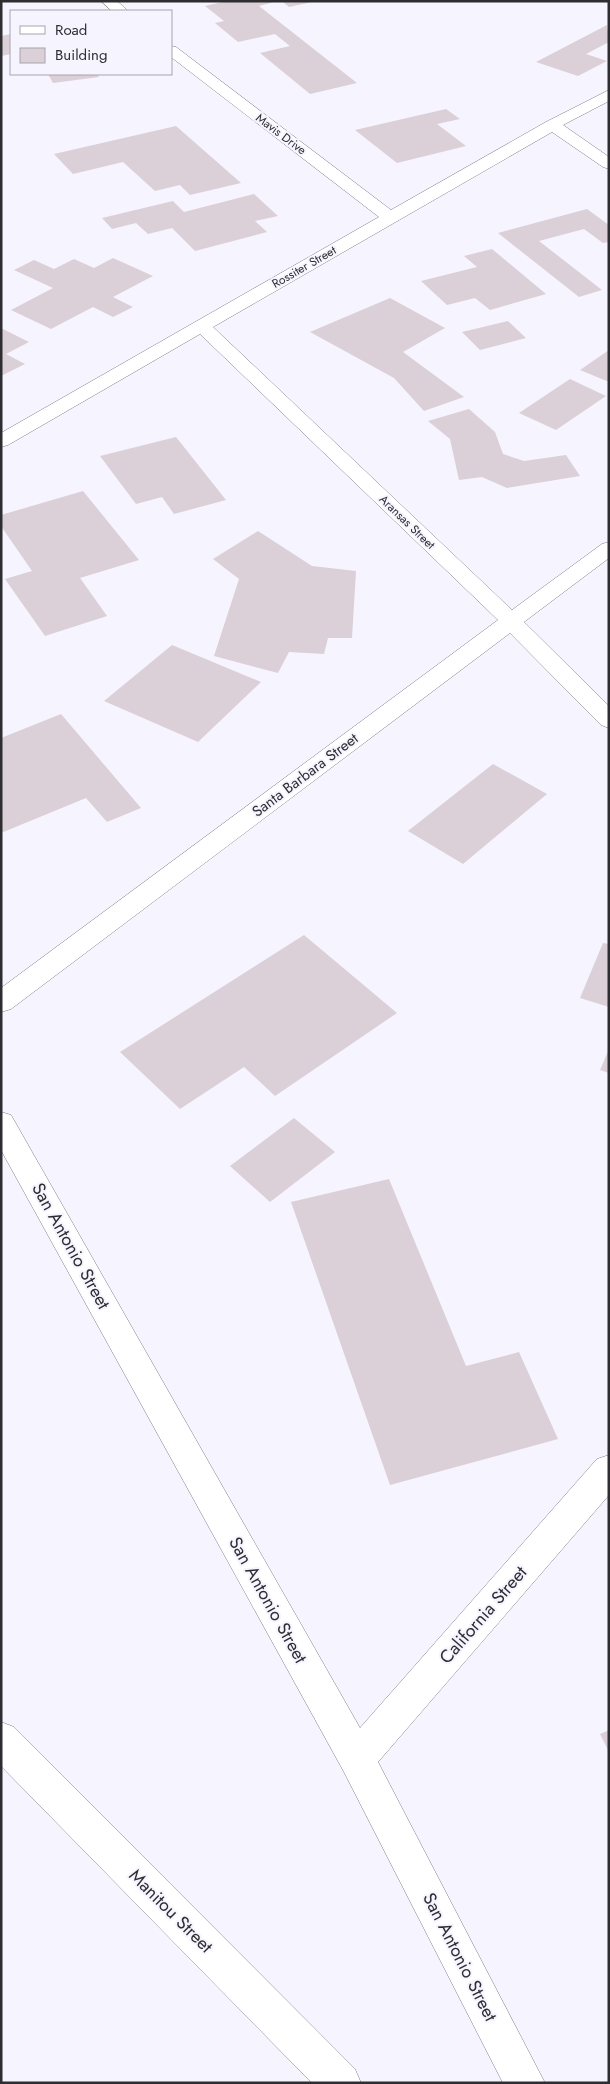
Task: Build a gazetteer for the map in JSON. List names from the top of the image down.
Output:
{
  "streets": {
    "street": [
      "Mavis Drive",
      "Rossiter Street",
      "Aransas Street",
      "Santa Barbara Street",
      "San Antonio Street",
      "California Street",
      "Manitou Street"
    ]
  },
  "crossings": [
    ["Mavis Drive", "Rossiter Street"],
    ["Rossiter Street", "Aransas Street"],
    ["Aransas Street", "Santa Barbara Street"],
    ["San Antonio Street", "California Street"]
  ],
  "legend": ["Road", "Building"]
}
